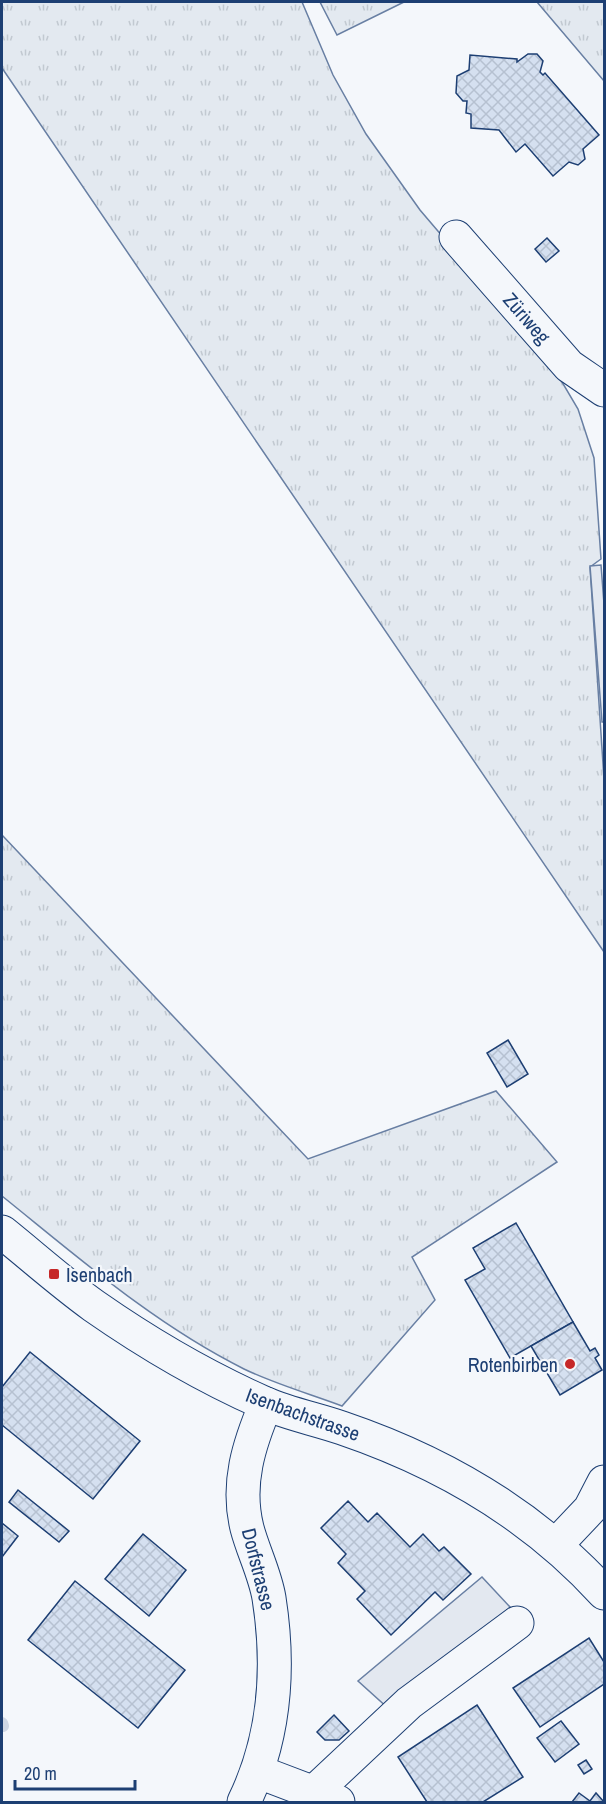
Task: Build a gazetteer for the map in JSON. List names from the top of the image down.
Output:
{
  "streets": {
    "street": ["Züriweg", "Isenbachstrasse", "Dorfstrasse"]
  },
  "crossings": [
    ["Isenbachstrasse", "Dorfstrasse"]
  ],
  "places": {
    "transit": ["Isenbach"],
    "other": ["Rotenbirben"]
  },
  "scale_bar": "20 m"
}
